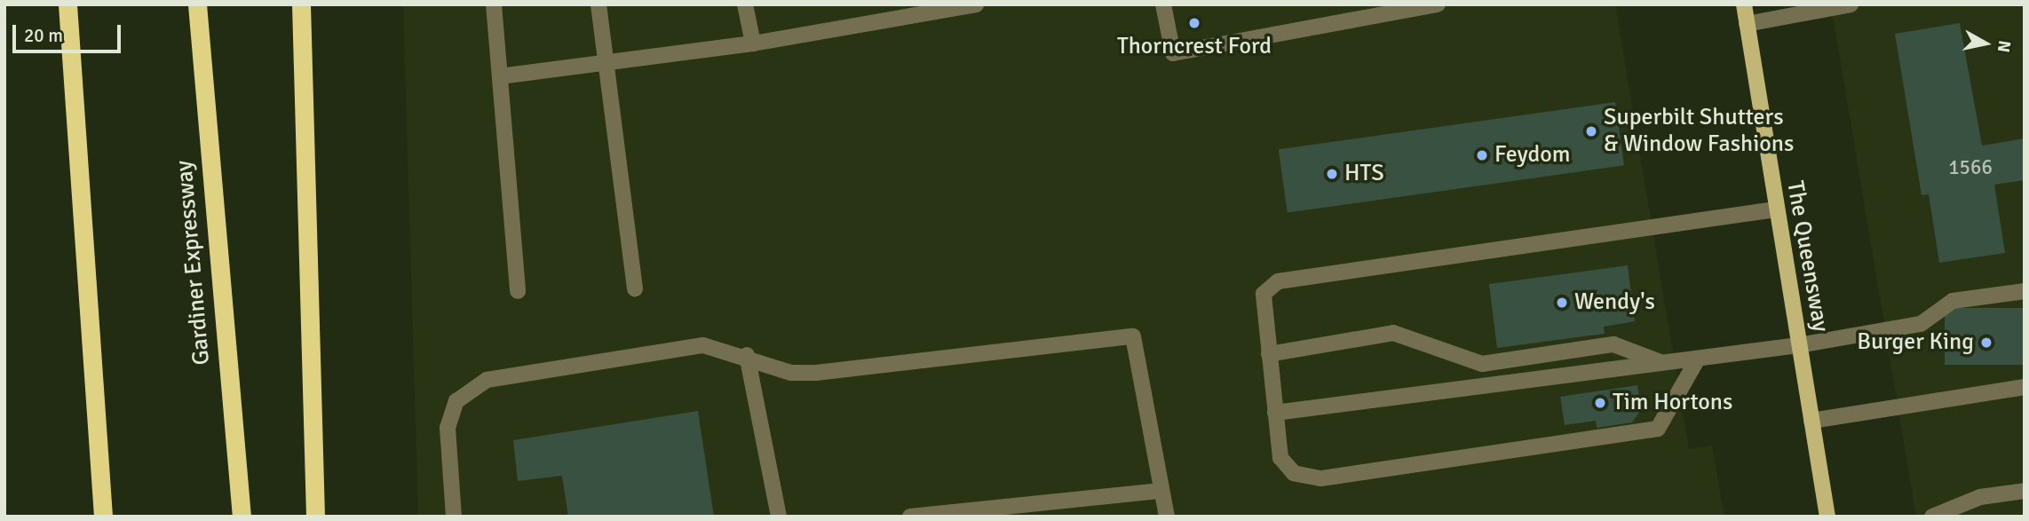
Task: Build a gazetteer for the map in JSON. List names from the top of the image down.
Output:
{
  "streets": {
    "highway": ["Gardiner Expressway"],
    "main road": ["The Queensway"]
  },
  "places": [
    "Thorncrest Ford",
    "Superbilt Shutters & Window Fashions",
    "Feydom",
    "HTS",
    "Wendy's",
    "Burger King",
    "Tim Hortons"
  ],
  "house_numbers": ["1566"],
  "scale_bar": "20 m",
  "north": "right"
}
